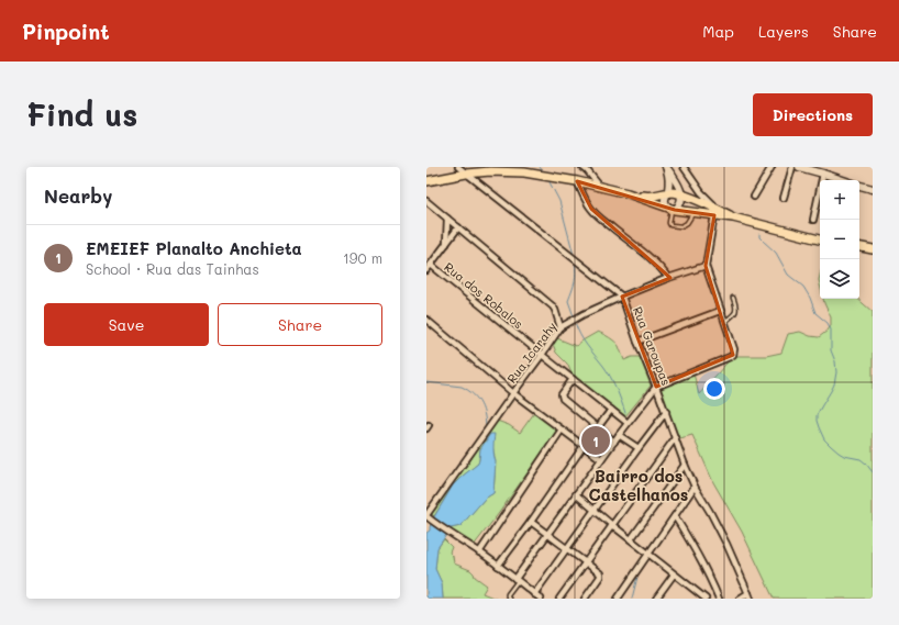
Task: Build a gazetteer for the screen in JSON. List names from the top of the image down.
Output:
{
  "streets": {
    "street": ["Rua dos Robalos", "Rua Garoupas", "Rua Icarahy"]
  },
  "crossings": [
    ["Rua dos Robalos", "Rua Icarahy"],
    ["Rua Garoupas", "Rua Icarahy"]
  ],
  "districts": ["Bairro dos Castelhanos"],
  "page": {
    "header": "Pinpoint",
    "nav": ["Map", "Layers", "Share"],
    "buttons": [
      "Directions",
      ["Save", "Share"]
    ],
    "title": "Find us",
    "heading": "Nearby",
    "map_buttons": ["+", "−"],
    "list": [
      {
        "mark": "1",
        "name": "EMEIEF Planalto Anchieta",
        "note": "School · Rua das Tainhas",
        "value": "190 m"
      }
    ],
    "pins": "1"
  }
}
